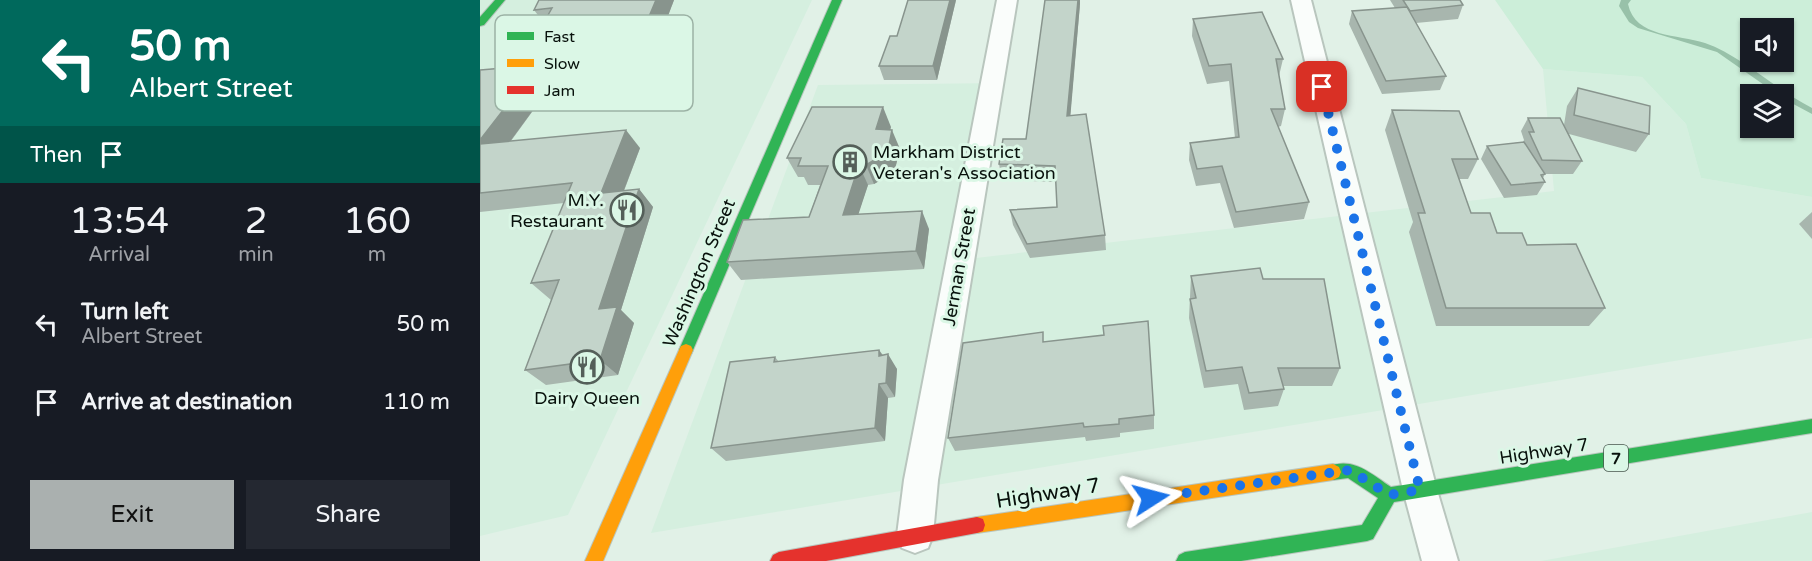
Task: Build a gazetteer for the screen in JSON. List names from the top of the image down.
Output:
{
  "streets": {
    "main road": ["Washington Street", "Highway 7", "7"],
    "street": ["Jerman Street"]
  },
  "crossings": [
    ["Jerman Street", "Highway 7"]
  ],
  "places": {
    "building": ["Markham District Veteran's Association"],
    "restaurant": ["M.Y. Restaurant", "Dairy Queen"]
  },
  "legend": ["Fast", "Slow", "Jam"],
  "page": {
    "turn": ["50 m", "Albert Street"],
    "then": "Then",
    "eta": [
      "13:54",
      "Arrival",
      "2",
      "min",
      "160",
      "m"
    ],
    "list": [
      {
        "name": "Turn left",
        "note": "Albert Street",
        "value": "50 m"
      },
      {
        "name": "Arrive at destination",
        "value": "110 m"
      }
    ],
    "buttons": ["Exit", "Share"]
  }
}
